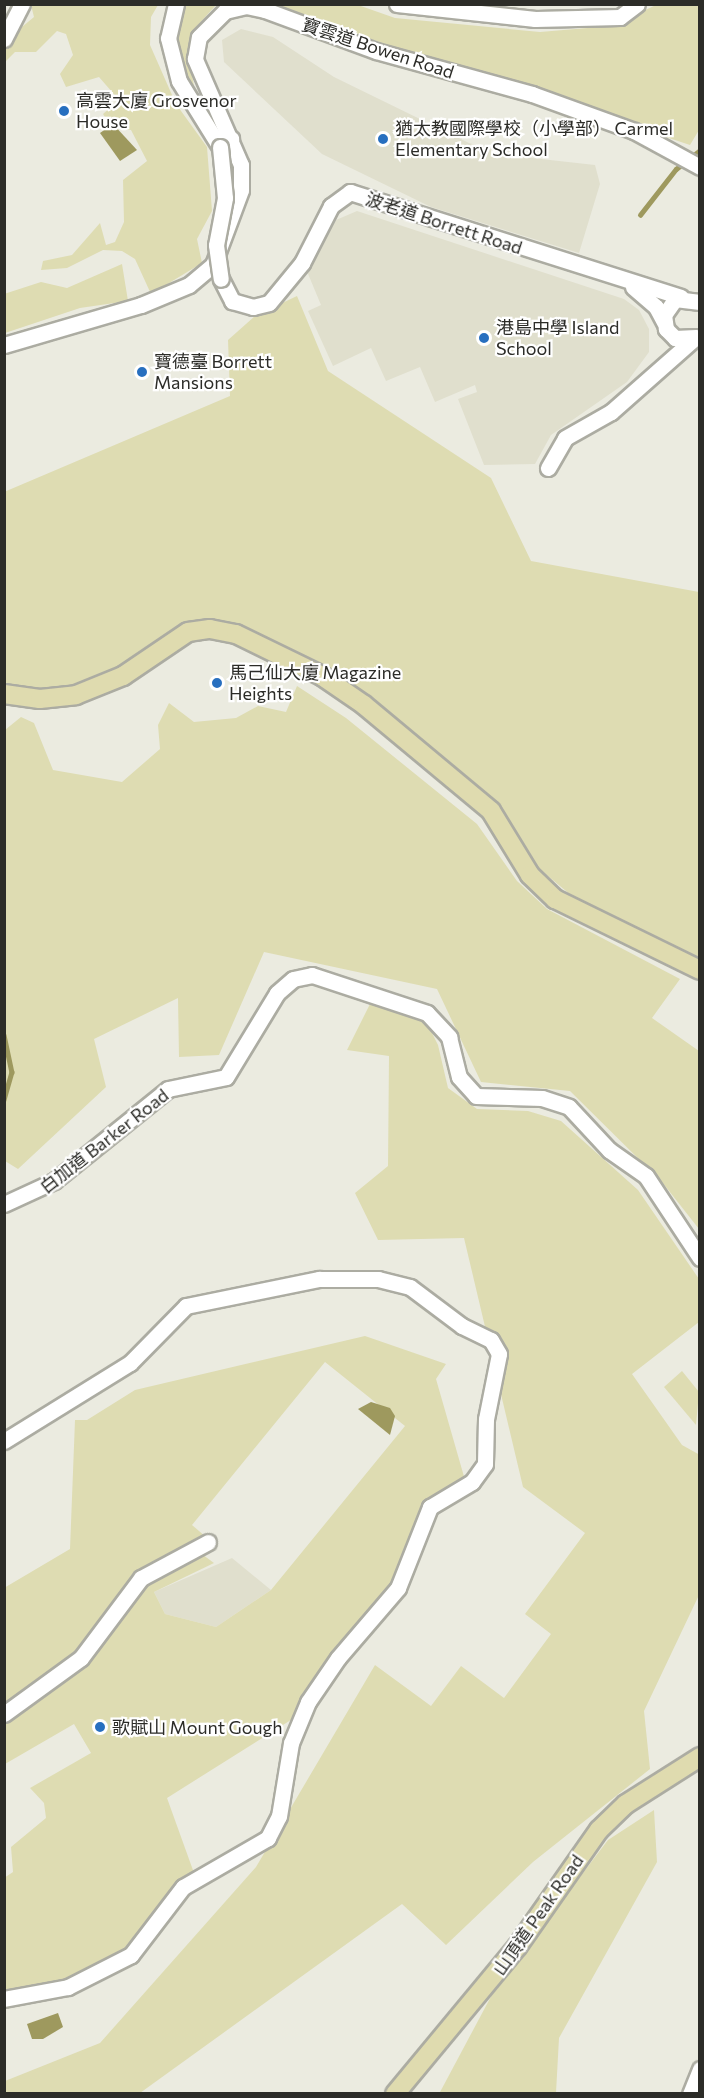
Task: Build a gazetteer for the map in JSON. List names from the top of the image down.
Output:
{
  "streets": {
    "main road": ["山頂道 Peak Road"],
    "street": ["寶雲道 Bowen Road", "波老道 Borrett Road", "白加道 Barker Road"]
  },
  "crossings": [
    ["寶雲道 Bowen Road", "波老道 Borrett Road"]
  ],
  "places": [
    "高雲大廈 Grosvenor House",
    "猶太教國際學校（小學部） Carmel Elementary School",
    "港島中學 Island School",
    "寶德臺 Borrett Mansions",
    "馬己仙大廈 Magazine Heights",
    "歌賦山 Mount Gough"
  ]
}
